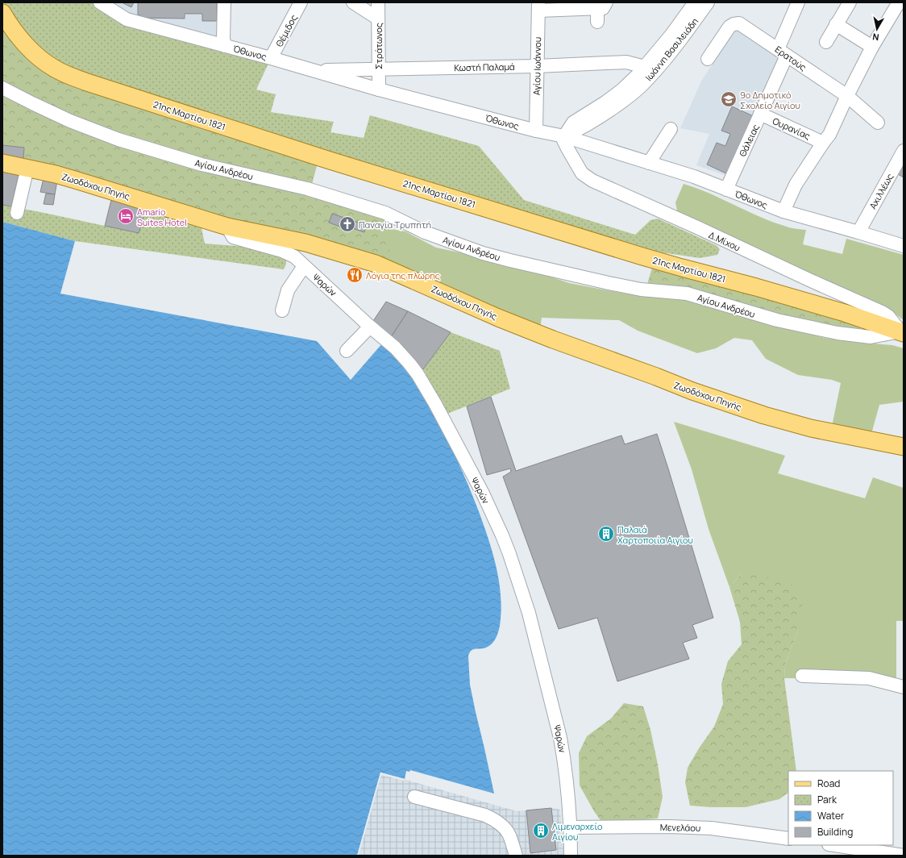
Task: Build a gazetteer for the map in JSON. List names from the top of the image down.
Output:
{
  "streets": {
    "main road": ["21ης Μαρτίου 1821", "Ζωοδόχου Πηγής"],
    "street": [
      "Θέμιδος",
      "Στράτωνος",
      "Ιωάννη Βασιλειάδη",
      "Όθωνος",
      "Ερατούς",
      "Αγίου Ιωάννου",
      "Κωστή Παλαμά",
      "Ουρανίας",
      "Θάλειας",
      "Αγίου Ανδρέου",
      "Αχιλλέως",
      "Δ.Μίχου",
      "Ψαρών",
      "Μενελάου"
    ]
  },
  "crossings": [
    ["Θέμιδος", "Όθωνος"],
    ["Στράτωνος", "Όθωνος"],
    ["Στράτωνος", "Κωστή Παλαμά"],
    ["Ιωάννη Βασιλειάδη", "Όθωνος"],
    ["Ιωάννη Βασιλειάδη", "Κωστή Παλαμά"],
    ["Ιωάννη Βασιλειάδη", "Δ.Μίχου"],
    ["Όθωνος", "Αγίου Ιωάννου"],
    ["Όθωνος", "Κωστή Παλαμά"],
    ["Όθωνος", "Θάλειας"],
    ["Όθωνος", "Αχιλλέως"],
    ["Όθωνος", "Δ.Μίχου"],
    ["Ερατούς", "Θάλειας"],
    ["Αγίου Ιωάννου", "Κωστή Παλαμά"],
    ["21ης Μαρτίου 1821", "Αγίου Ανδρέου"],
    ["21ης Μαρτίου 1821", "Δ.Μίχου"],
    ["Ουρανίας", "Θάλειας"],
    ["Αγίου Ανδρέου", "Δ.Μίχου"],
    ["Ζωοδόχου Πηγής", "Ψαρών"],
    ["Ψαρών", "Μενελάου"]
  ],
  "places": {
    "school or university": ["9ο Δημοτικό Σχολείο Αιγίου"],
    "hotel": ["Amario Suites Hotel"],
    "church": ["Παναγία Τρυπητή"],
    "restaurant": ["Λόγια της πλώρης"],
    "building": ["Παλαιά Χαρτοποιία Αιγίου", "Λιμεναρχείο Αιγίου"]
  },
  "legend": [
    "Road",
    "Park",
    "Water",
    "Building"
  ],
  "north": "bottom"
}
